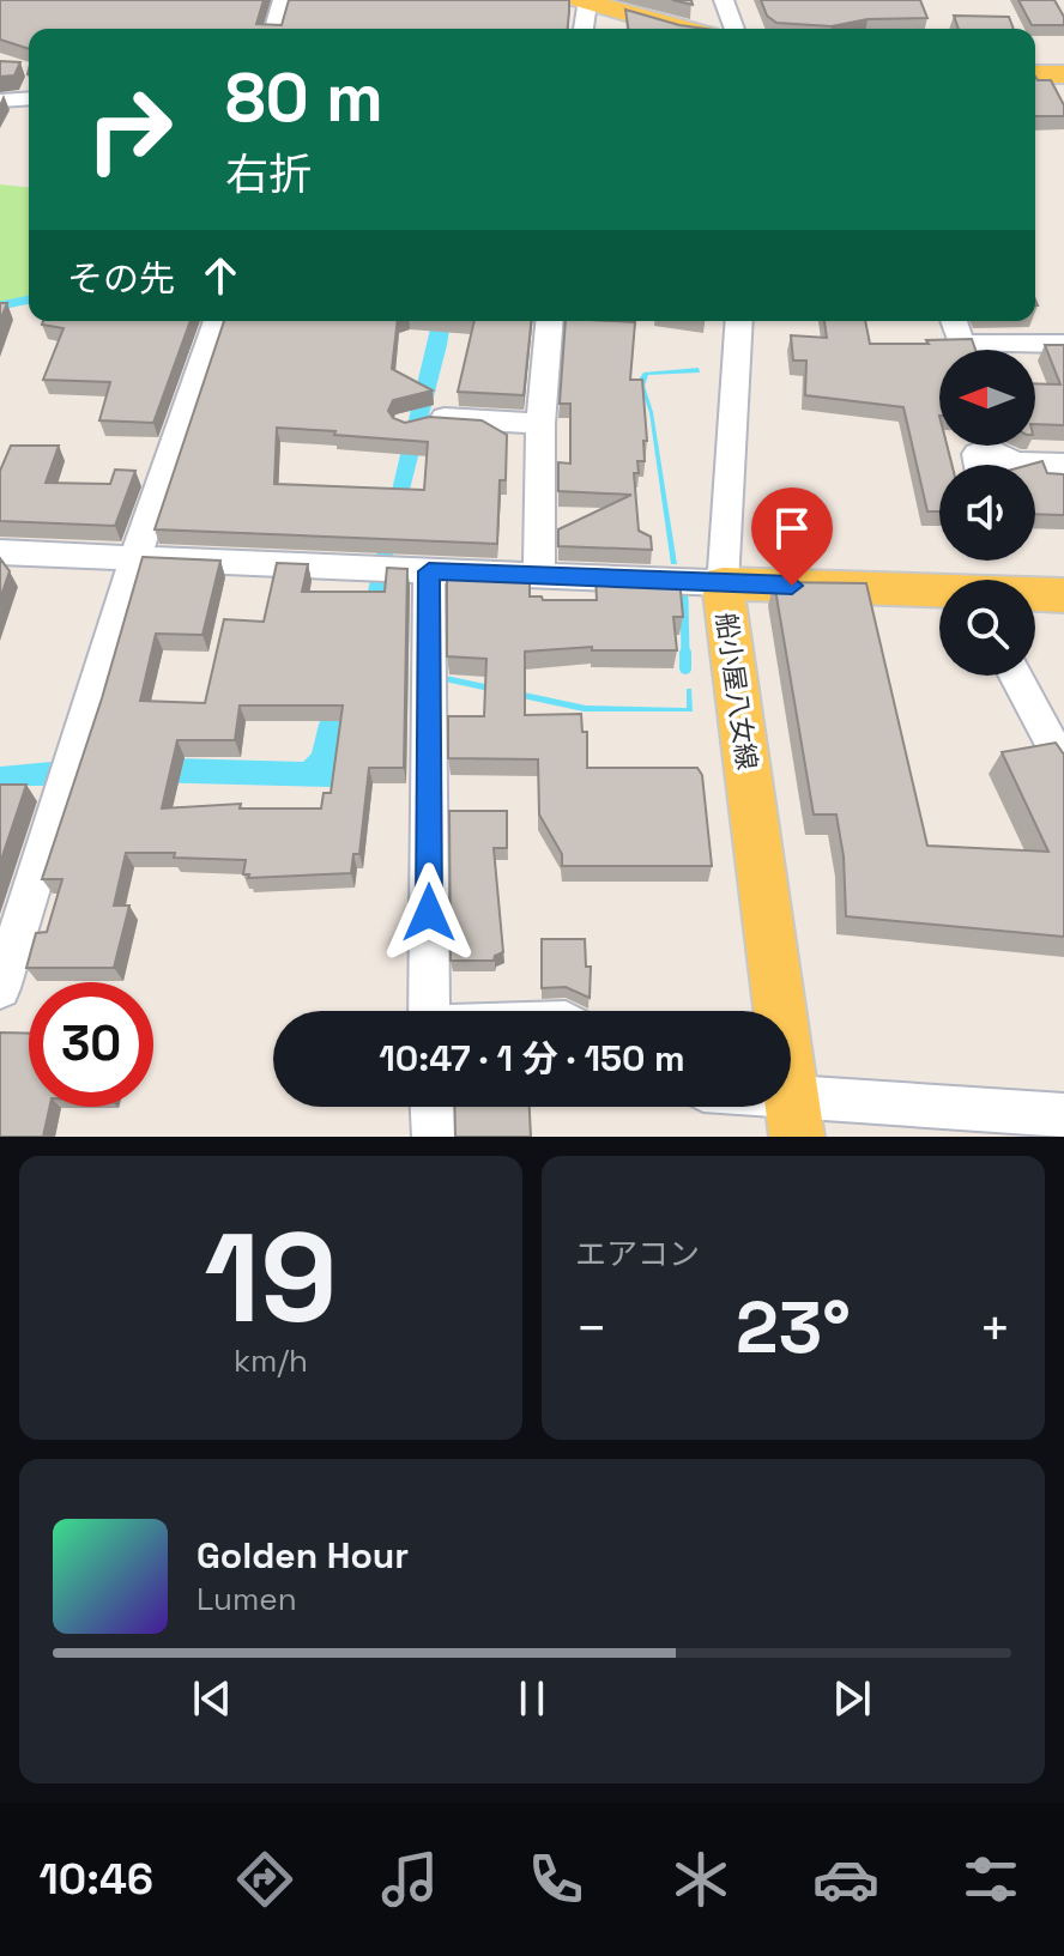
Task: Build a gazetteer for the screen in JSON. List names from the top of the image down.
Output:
{
  "streets": {
    "main road": ["船小屋八女線"]
  },
  "north": "left",
  "page": {
    "turn": ["80 m", "右折"],
    "then": "その先",
    "limit": "30",
    "trip": "10:47 · 1 分 · 150 m",
    "tile": [
      ["19", "km/h"],
      "エアコン"
    ],
    "heat": ["−", "23°", "+"],
    "song": ["Golden Hour", "Lumen"],
    "tabs": "10:46"
  }
}
